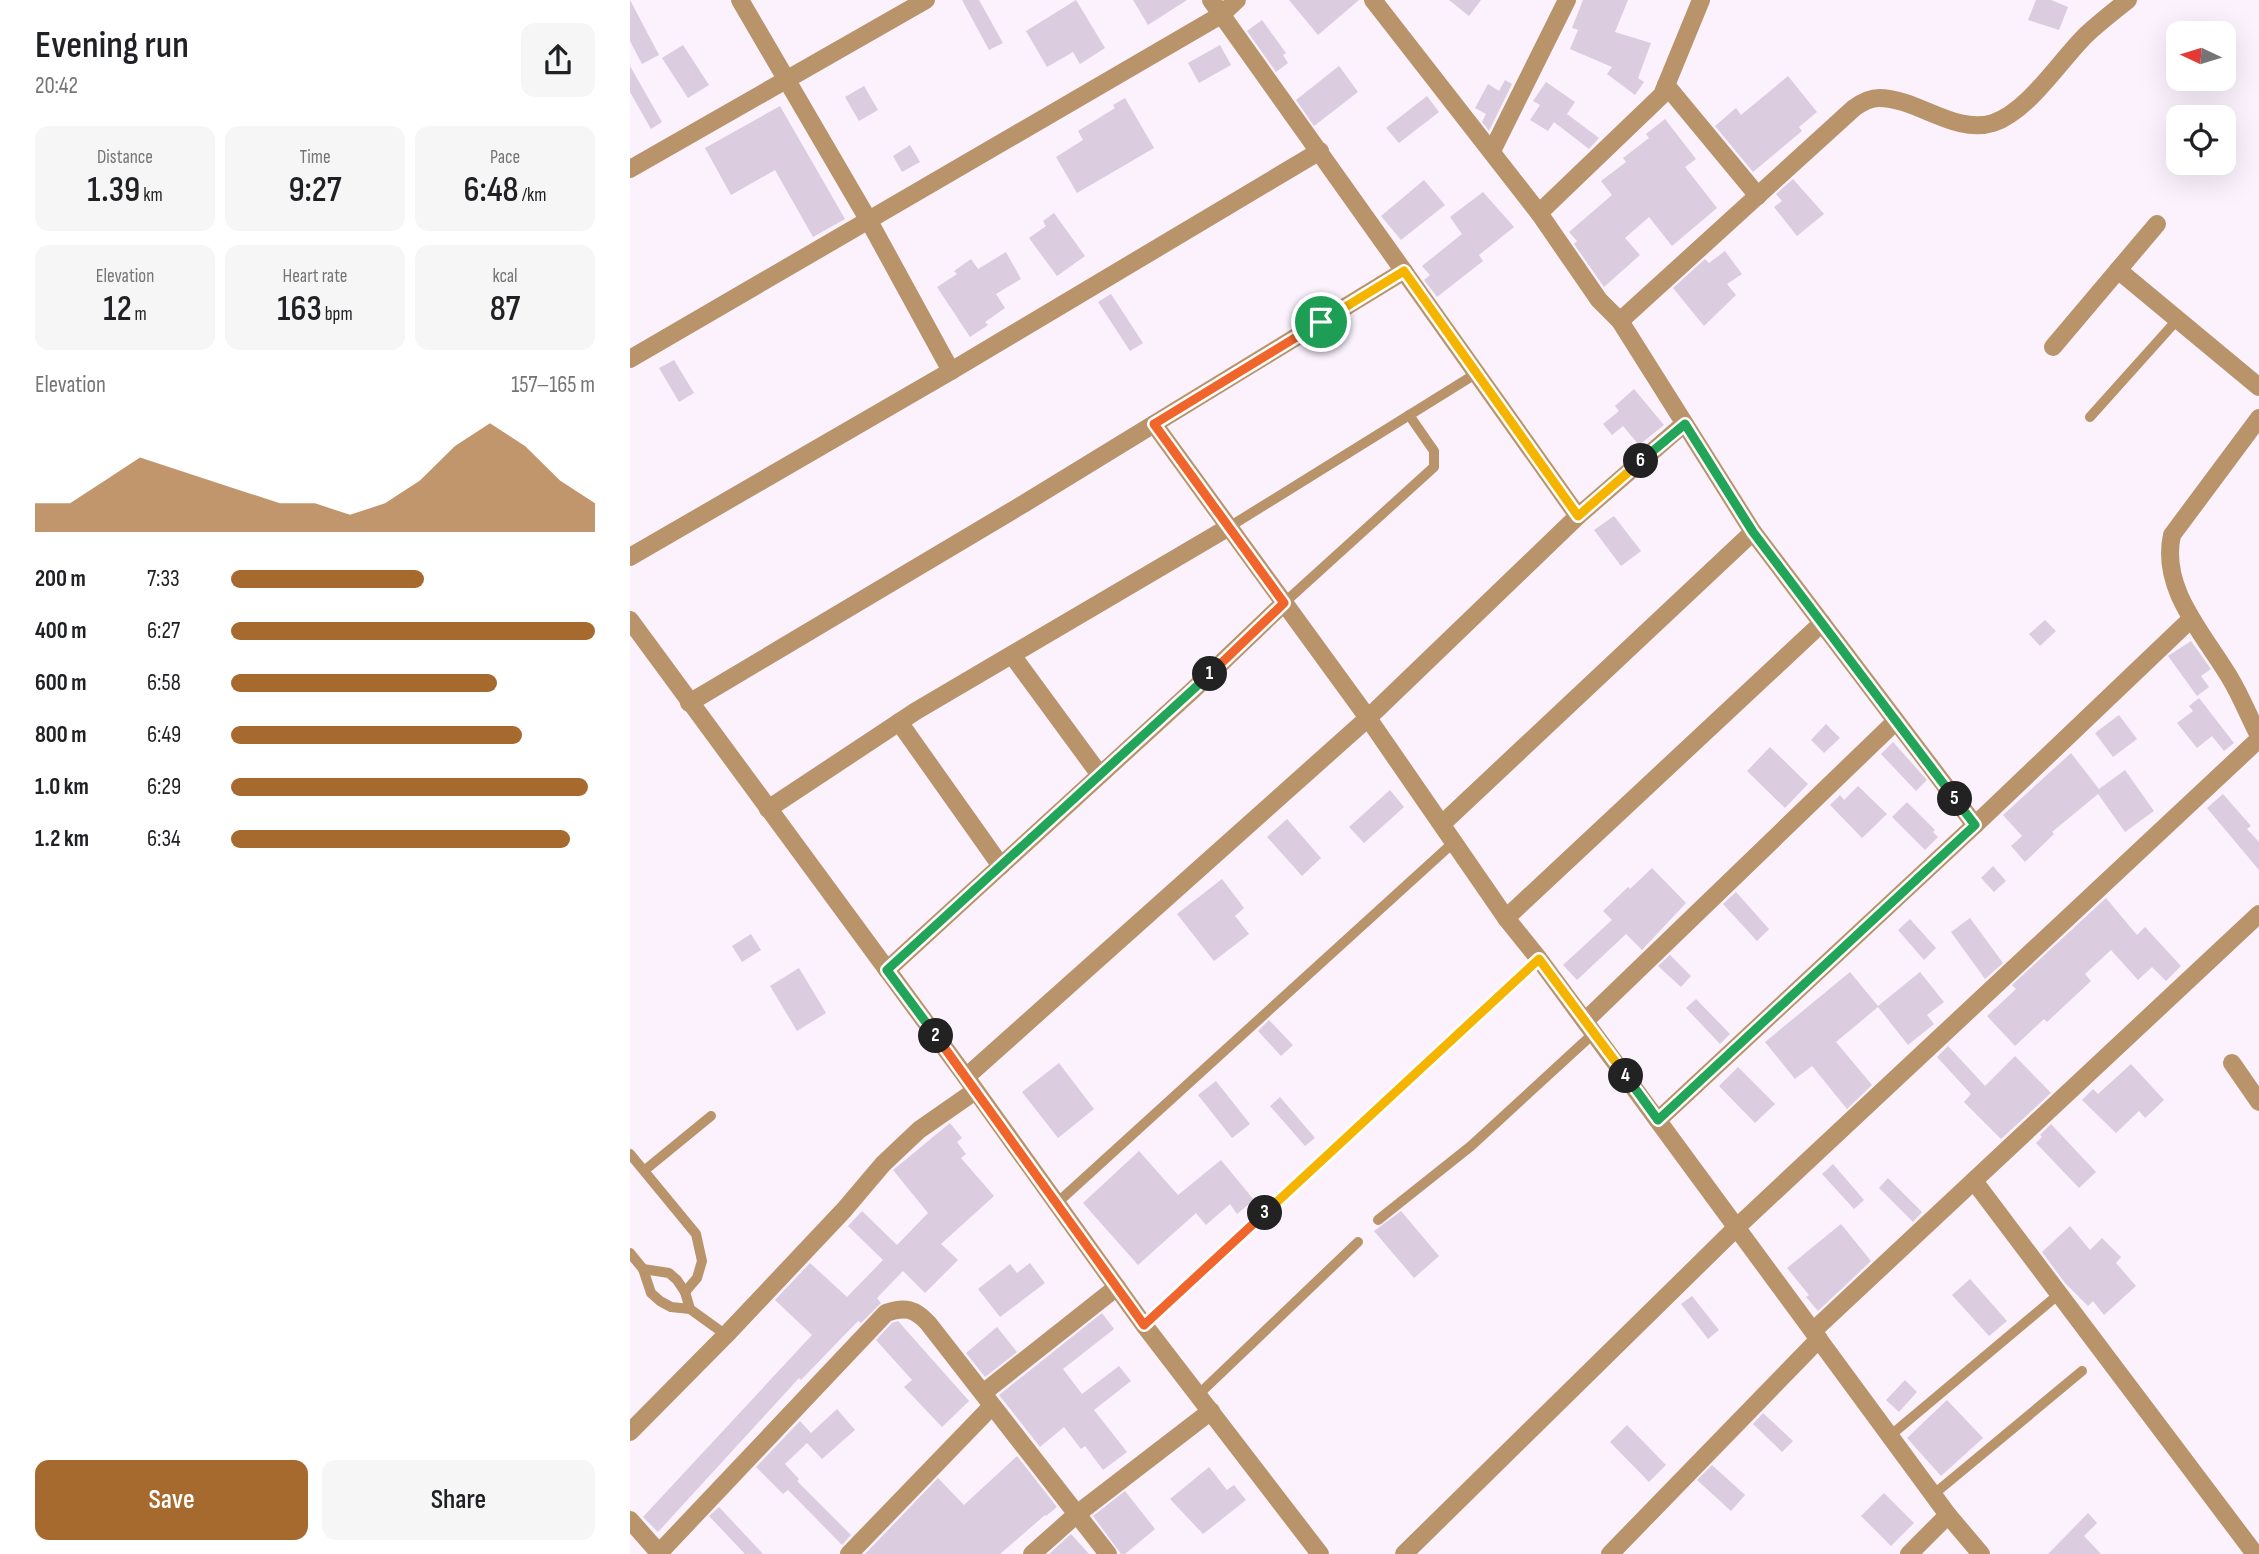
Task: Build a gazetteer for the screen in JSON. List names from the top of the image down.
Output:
{
  "north": "left",
  "page": {
    "heading": ["Evening run", "20:42"],
    "stats": [
      ["Distance", "1.39 km"],
      ["Time", "9:27"],
      ["Pace", "6:48 /km"],
      ["Elevation", "12 m"],
      ["Heart rate", "163 bpm"],
      ["kcal", "87"]
    ],
    "chart": ["Elevation", "157–165 m"],
    "pins": [
      "6",
      "1",
      "5",
      "2",
      "4",
      "3"
    ],
    "list": [
      {
        "name": "200 m",
        "note": "7:33"
      },
      {
        "name": "400 m",
        "note": "6:27"
      },
      {
        "name": "600 m",
        "note": "6:58"
      },
      {
        "name": "800 m",
        "note": "6:49"
      },
      {
        "name": "1.0 km",
        "note": "6:29"
      },
      {
        "name": "1.2 km",
        "note": "6:34"
      }
    ],
    "buttons": ["Save", "Share"]
  }
}
